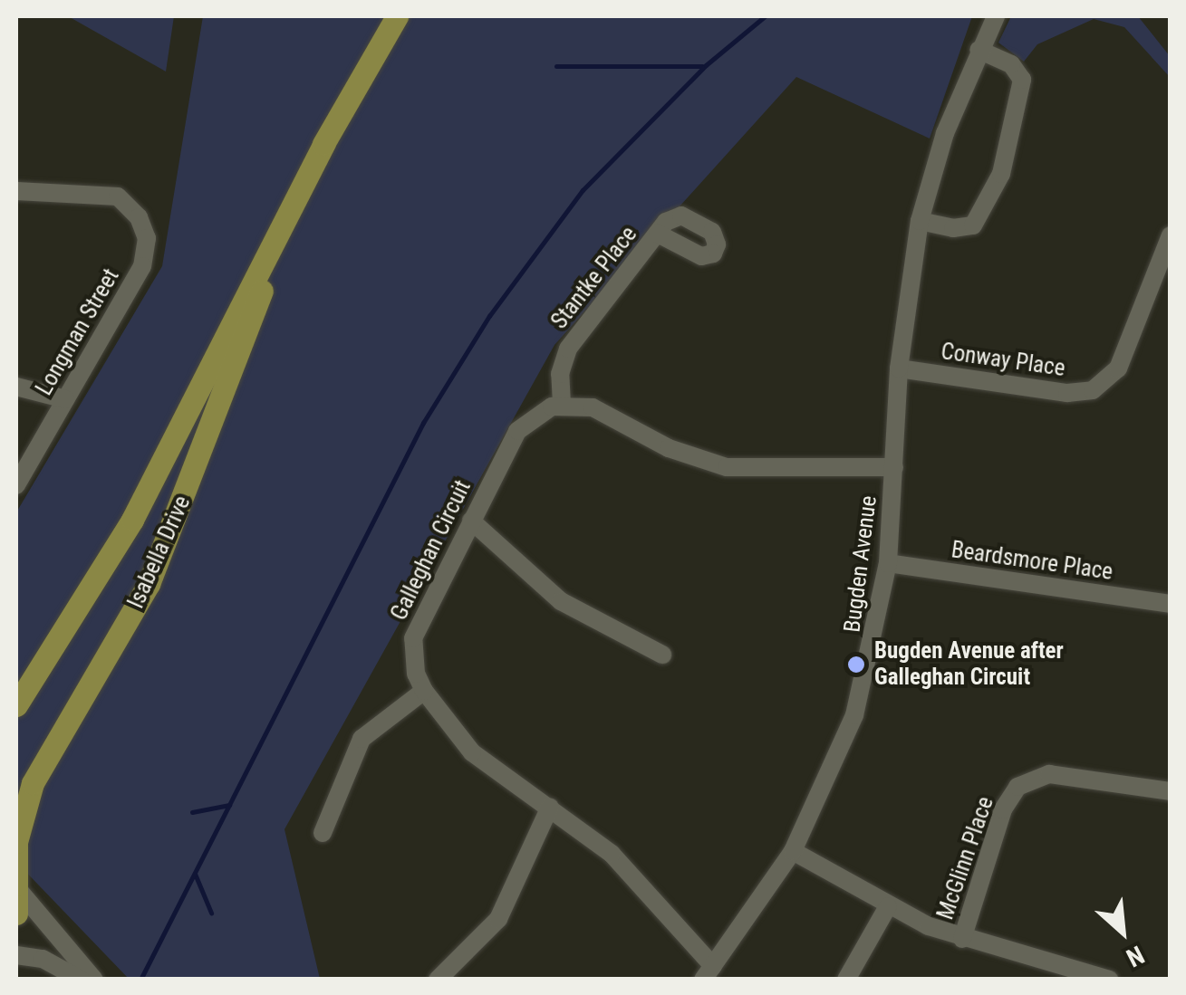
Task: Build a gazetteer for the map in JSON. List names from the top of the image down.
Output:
{
  "streets": {
    "main road": ["Isabella Drive"],
    "street": [
      "Stantke Place",
      "Longman Street",
      "Conway Place",
      "Galleghan Circuit",
      "Beardsmore Place",
      "Bugden Avenue",
      "McGlinn Place"
    ]
  },
  "crossings": [
    ["Stantke Place", "Galleghan Circuit"],
    ["Conway Place", "Bugden Avenue"],
    ["Galleghan Circuit", "Bugden Avenue"],
    ["Beardsmore Place", "Bugden Avenue"]
  ],
  "places": ["Bugden Avenue after Galleghan Circuit"],
  "north": "bottom right"
}
